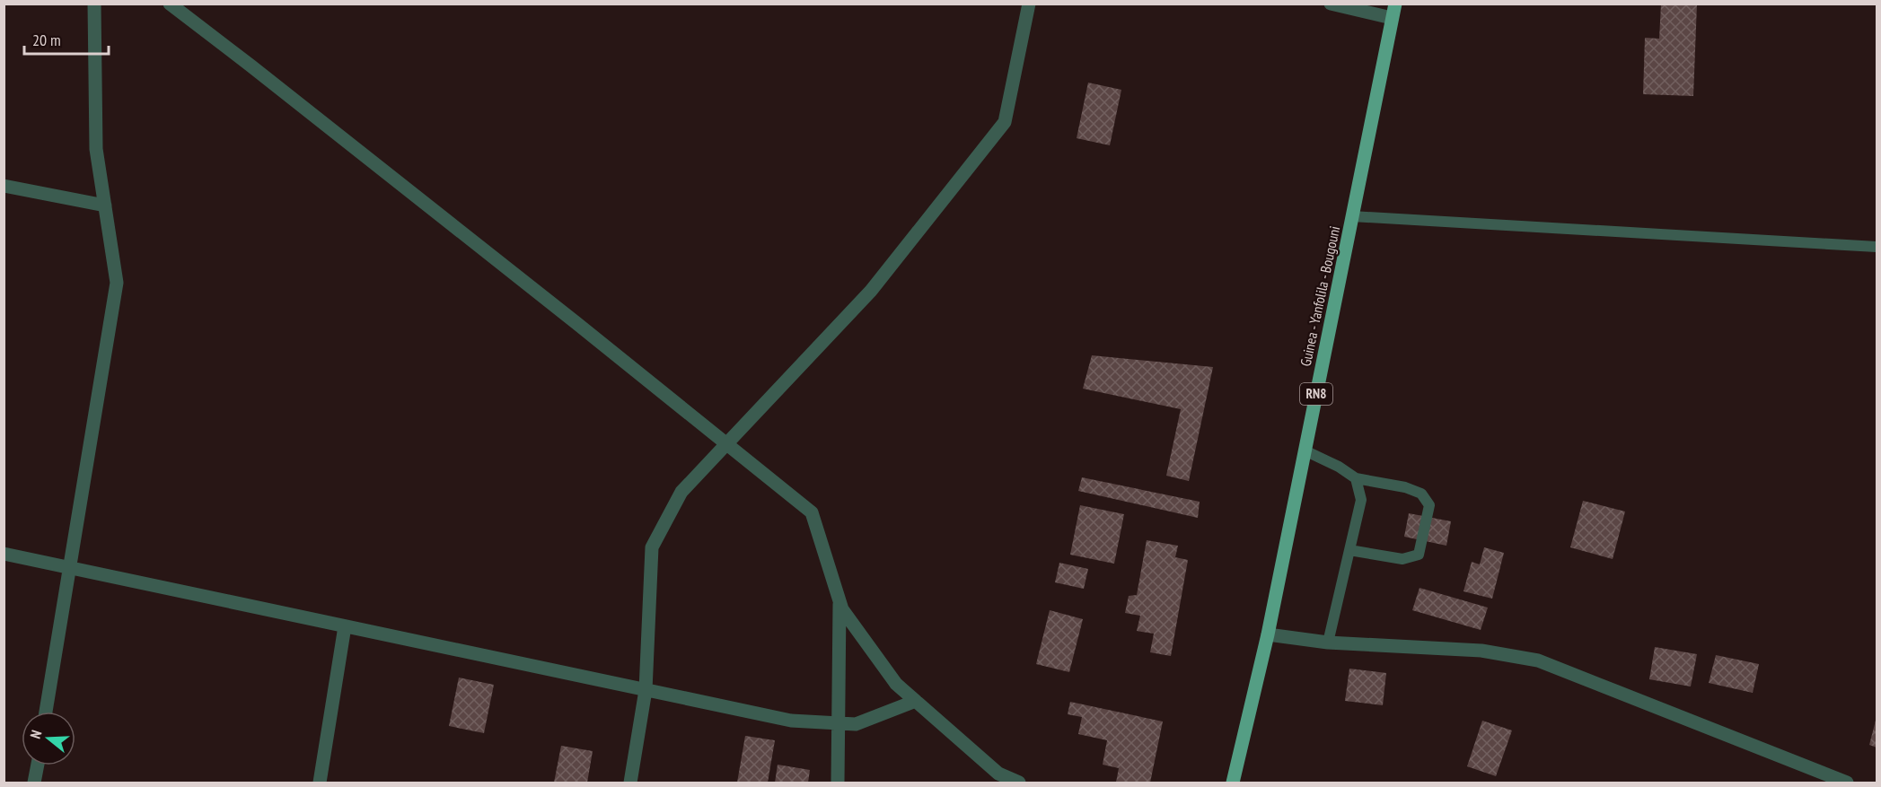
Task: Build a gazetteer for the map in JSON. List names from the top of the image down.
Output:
{
  "streets": {
    "main road": ["Guinea - Yanfolila - Bougouni", "RN8"]
  },
  "scale_bar": "20 m",
  "north": "left"
}
